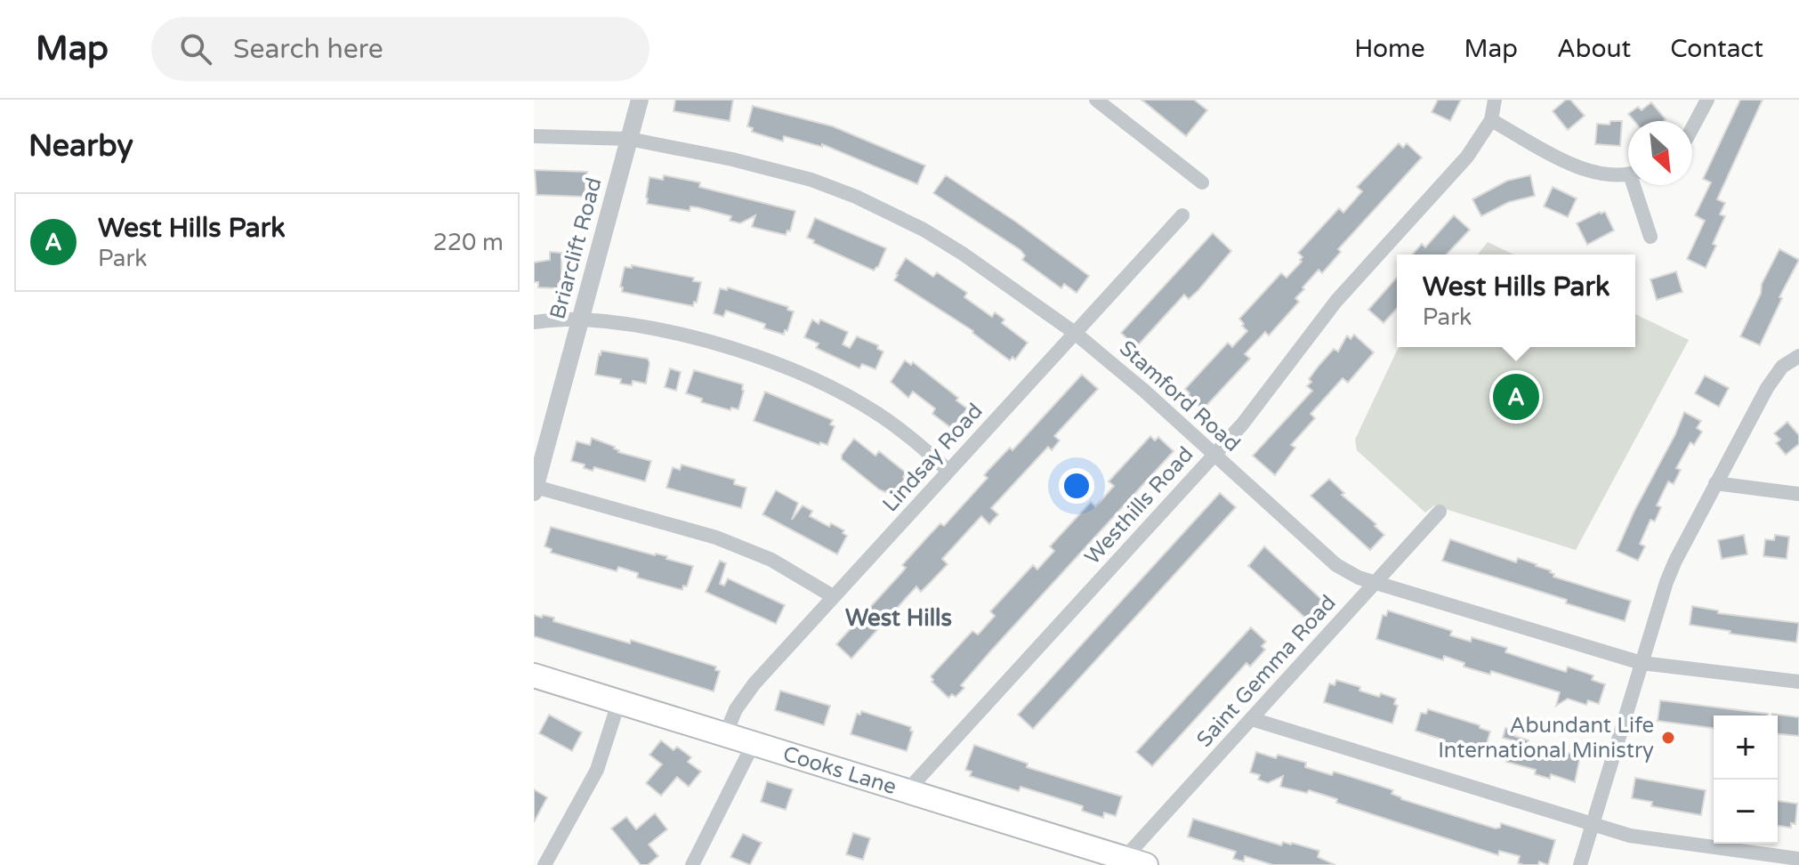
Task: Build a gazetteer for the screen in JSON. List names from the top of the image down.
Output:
{
  "streets": {
    "main road": ["Cooks Lane"],
    "street": [
      "Briarclift Road",
      "Stamford Road",
      "Lindsay Road",
      "Westhills Road",
      "Saint Gemma Road"
    ]
  },
  "crossings": [
    ["Briarclift Road", "Stamford Road"],
    ["Stamford Road", "Lindsay Road"],
    ["Stamford Road", "Westhills Road"],
    ["Stamford Road", "Saint Gemma Road"],
    ["Lindsay Road", "Cooks Lane"],
    ["Westhills Road", "Cooks Lane"],
    ["Saint Gemma Road", "Cooks Lane"]
  ],
  "districts": ["West Hills"],
  "places": ["Abundant Life International Ministry"],
  "north": "bottom right",
  "page": {
    "header": "Map",
    "search": "Search here",
    "nav": [
      "Home",
      "Map",
      "About",
      "Contact"
    ],
    "heading": "Nearby",
    "list": [
      {
        "mark": "A",
        "name": "West Hills Park",
        "note": "Park",
        "value": "220 m"
      }
    ],
    "popup": ["West Hills Park", "Park"],
    "pins": "A",
    "map_buttons": ["+", "−"]
  }
}
